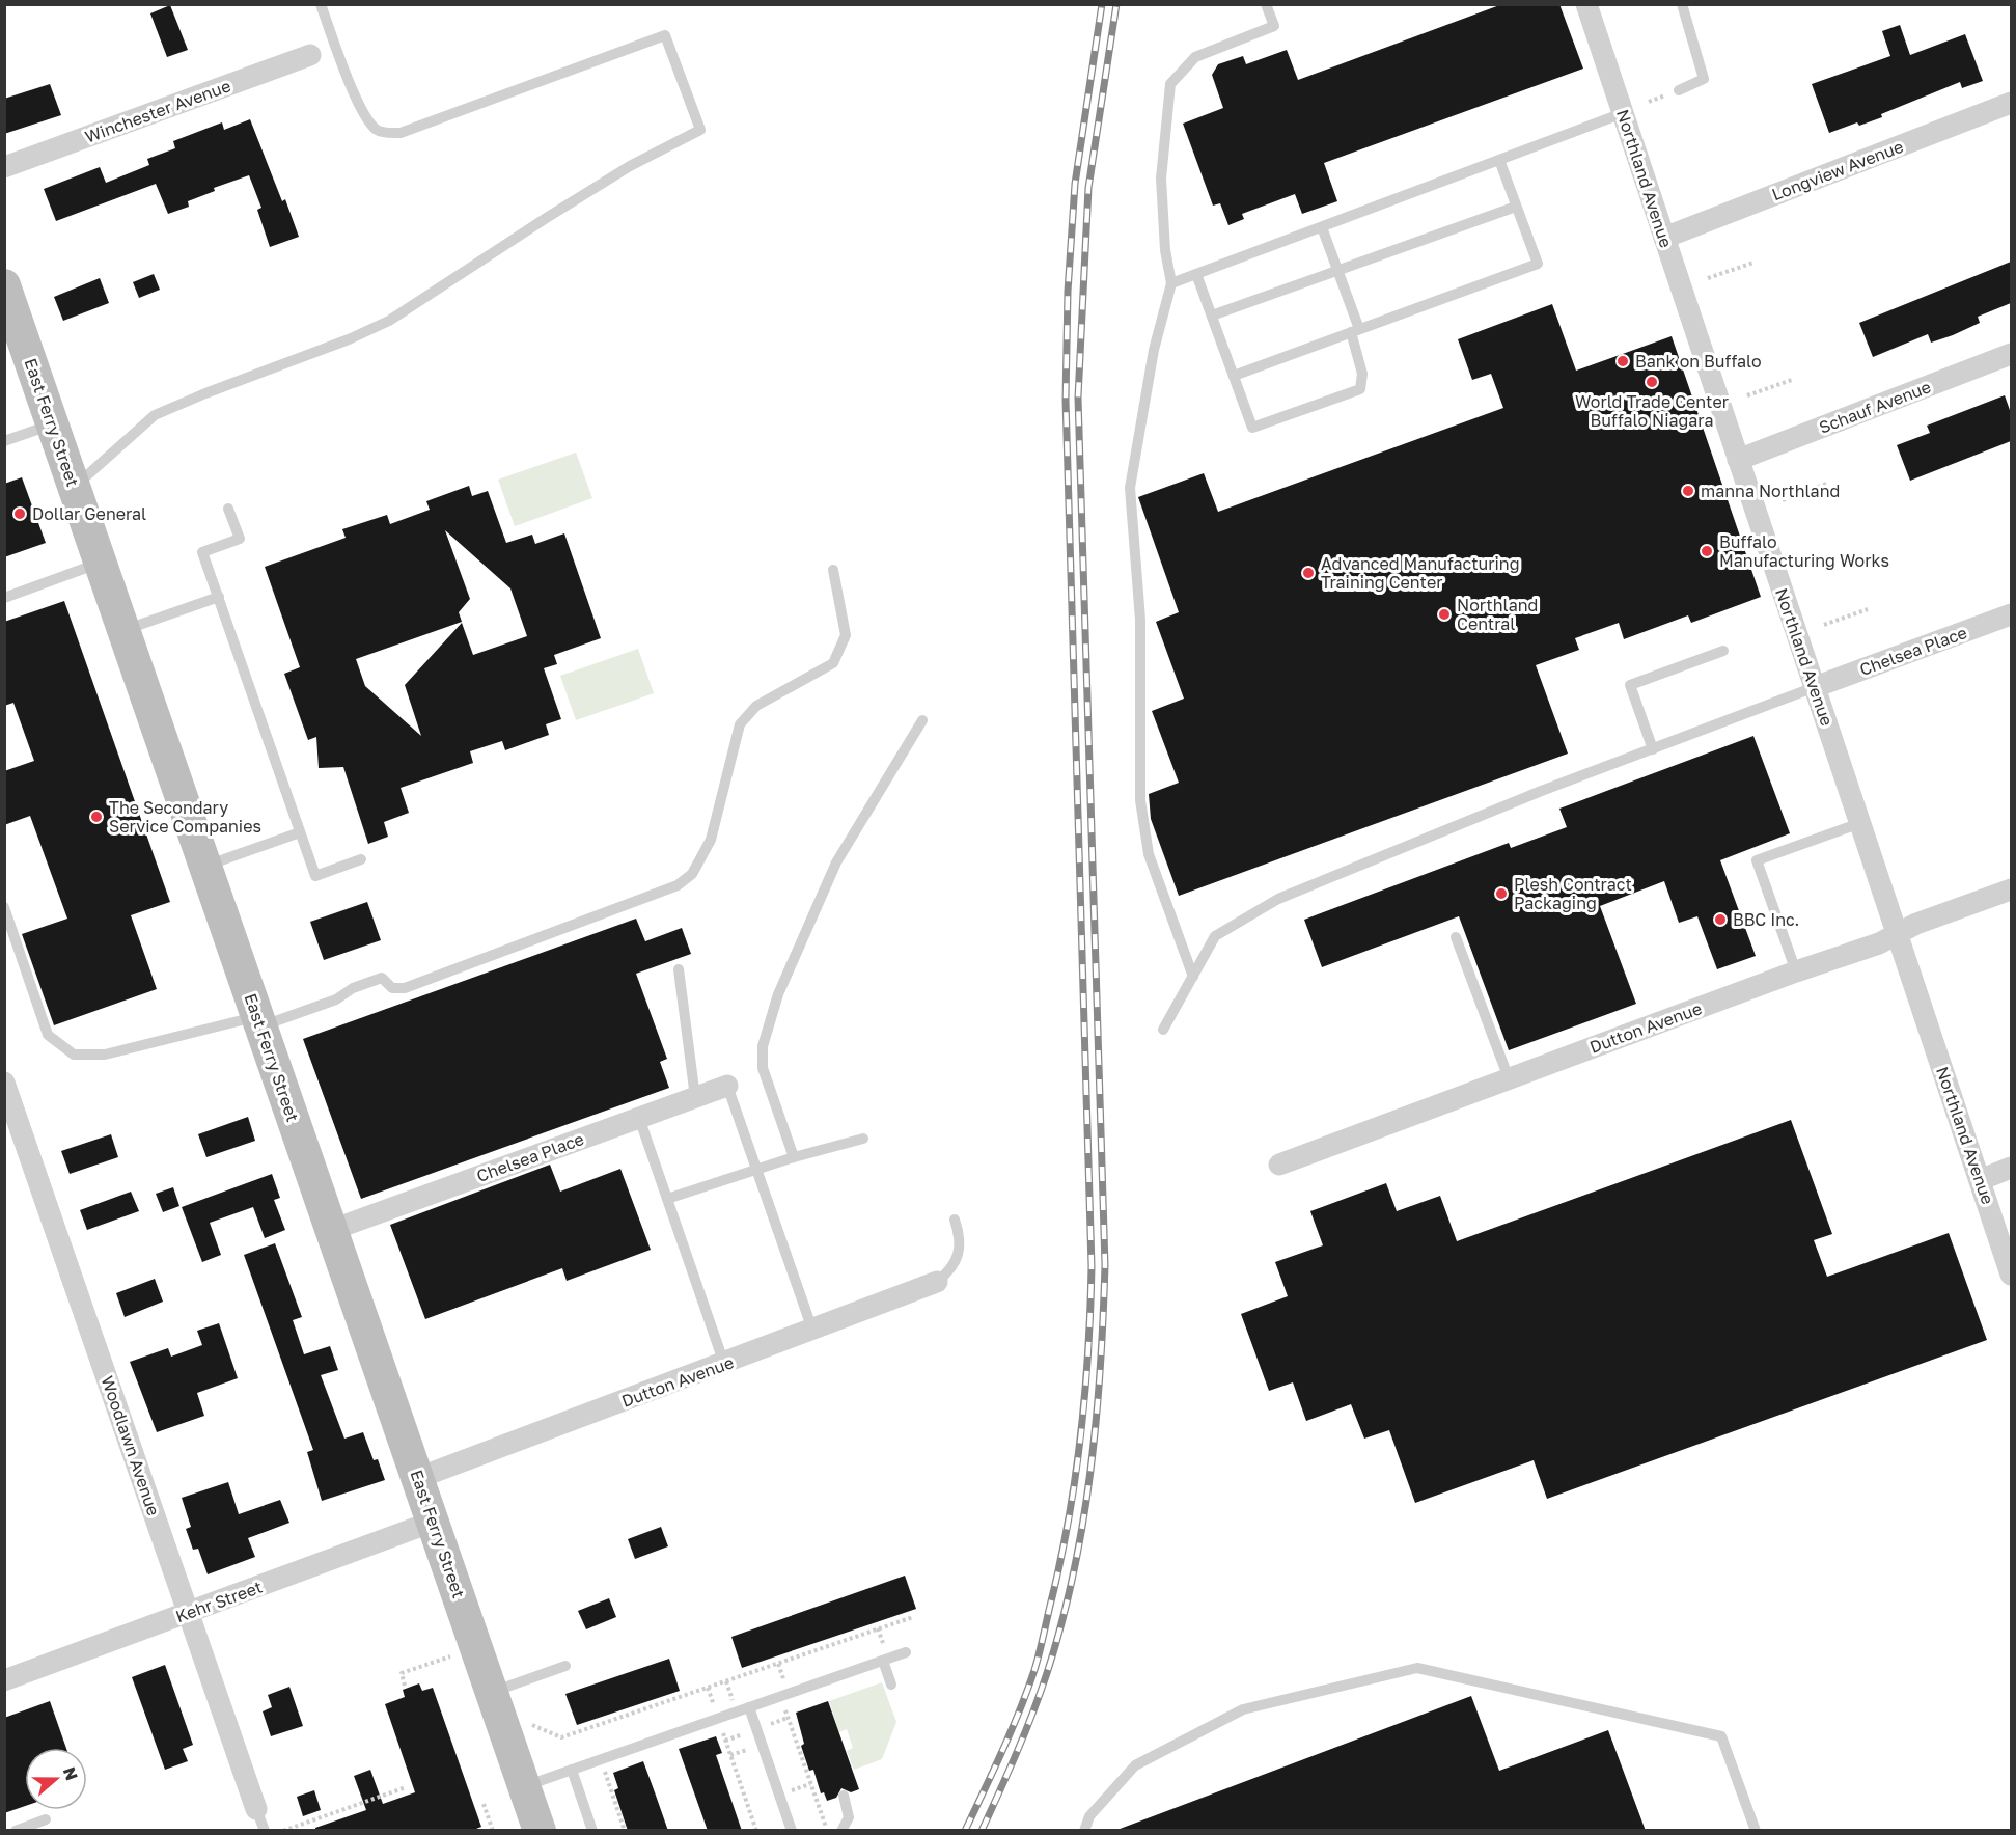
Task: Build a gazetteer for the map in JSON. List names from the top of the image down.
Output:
{
  "streets": {
    "street": [
      "Winchester Avenue",
      "Longview Avenue",
      "Northland Avenue",
      "Schauf Avenue",
      "East Ferry Street",
      "Chelsea Place",
      "Dutton Avenue",
      "Woodlawn Avenue",
      "Kehr Street"
    ]
  },
  "crossings": [
    ["Longview Avenue", "Northland Avenue"],
    ["Northland Avenue", "Schauf Avenue"],
    ["Northland Avenue", "Chelsea Place"],
    ["Northland Avenue", "Dutton Avenue"],
    ["East Ferry Street", "Chelsea Place"],
    ["East Ferry Street", "Dutton Avenue"],
    ["East Ferry Street", "Kehr Street"],
    ["Woodlawn Avenue", "Kehr Street"]
  ],
  "places": [
    "Bank on Buffalo",
    "World Trade Center Buffalo Niagara",
    "manna Northland",
    "Dollar General",
    "Buffalo Manufacturing Works",
    "Advanced Manufacturing Training Center",
    "Northland Central",
    "The Secondary Service Companies",
    "Plesh Contract Packaging",
    "BBC Inc."
  ],
  "north": "right"
}
